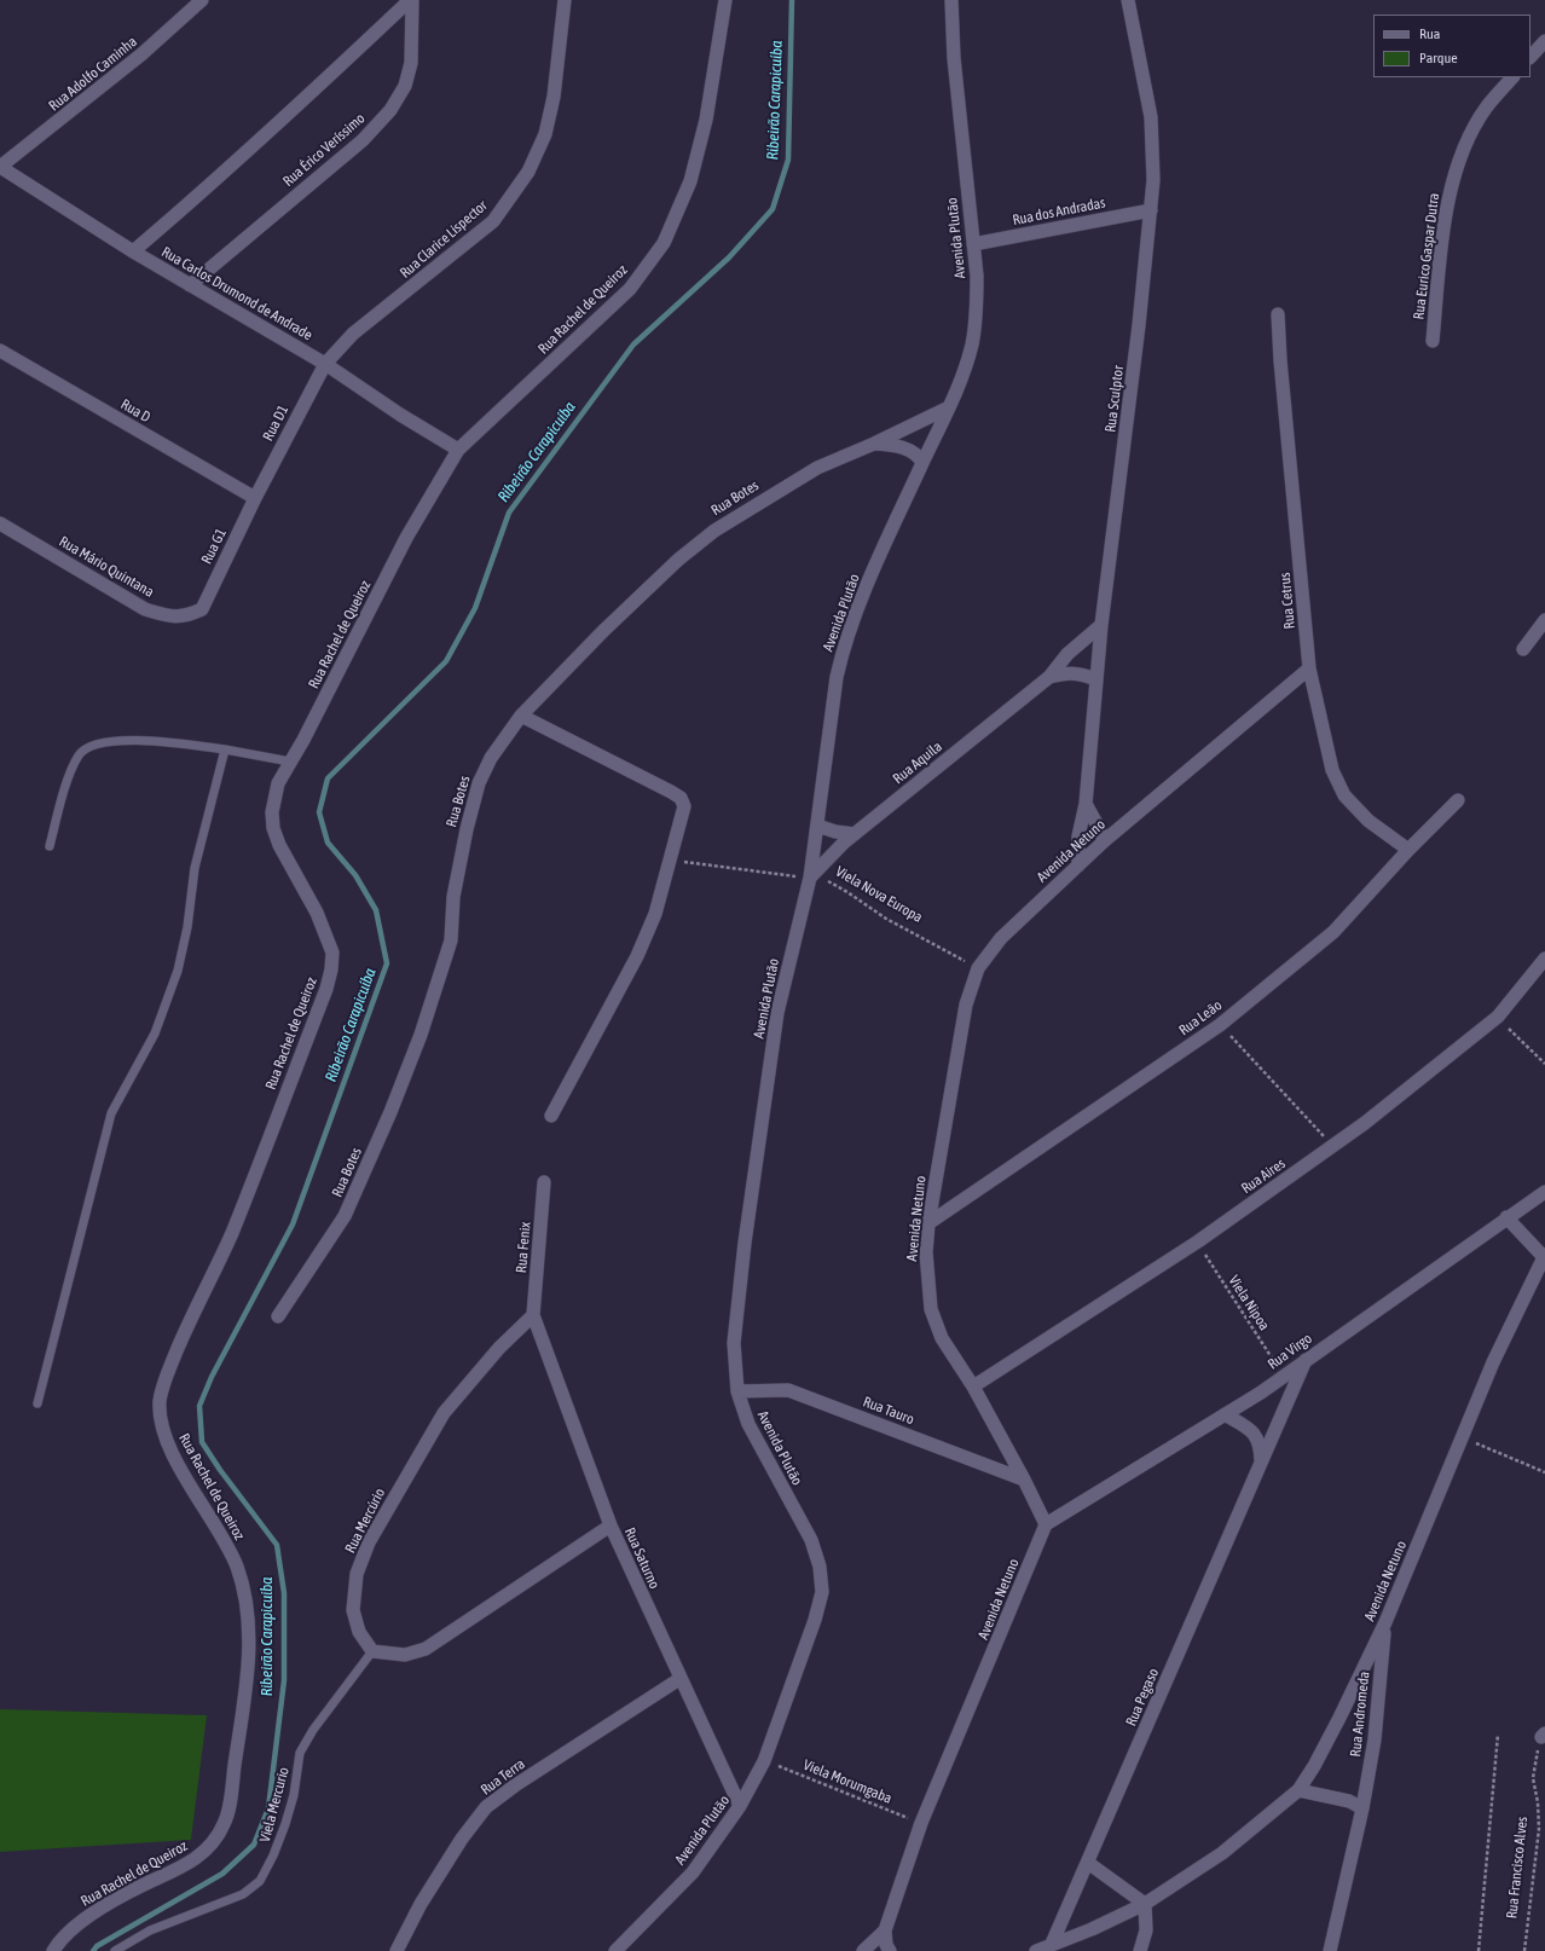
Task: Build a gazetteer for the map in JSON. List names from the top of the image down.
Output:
{
  "streets": {
    "street": [
      "Rua Adolfo Caminha",
      "Rua Érico Veríssimo",
      "Rua dos Andradas",
      "Avenida Plutão",
      "Rua Clarice Lispector",
      "Rua Eurico Gaspar Dutra",
      "Rua Carlos Drumond de Andrade",
      "Rua Rachel de Queiroz",
      "Rua Sculptor",
      "Rua D",
      "Rua D1",
      "Rua Botes",
      "Rua G1",
      "Rua Mário Quintana",
      "Rua Cetrus",
      "Rua Aquila",
      "Avenida Netuno",
      "Rua Leão",
      "Rua Aires",
      "Rua Fenix",
      "Rua Virgo",
      "Rua Tauro",
      "Rua Mercúrio",
      "Rua Saturno",
      "Rua Pegaso",
      "Rua Andromeda",
      "Rua Terra"
    ],
    "lane": ["Viela Mercurio"],
    "path": [
      "Viela Nova Europa",
      "Viela Nipoa",
      "Viela Morumgaba",
      "Rua Francisco Alves"
    ]
  },
  "crossings": [
    ["Rua Adolfo Caminha", "Rua Carlos Drumond de Andrade"],
    ["Rua Érico Veríssimo", "Rua Carlos Drumond de Andrade"],
    ["Rua dos Andradas", "Avenida Plutão"],
    ["Rua dos Andradas", "Rua Sculptor"],
    ["Avenida Plutão", "Rua Botes"],
    ["Avenida Plutão", "Rua Aquila"],
    ["Avenida Plutão", "Viela Nova Europa"],
    ["Avenida Plutão", "Rua Tauro"],
    ["Avenida Plutão", "Rua Saturno"],
    ["Avenida Plutão", "Viela Morumgaba"],
    ["Rua Clarice Lispector", "Rua Carlos Drumond de Andrade"],
    ["Rua Clarice Lispector", "Rua D1"],
    ["Rua Carlos Drumond de Andrade", "Rua Rachel de Queiroz"],
    ["Rua Carlos Drumond de Andrade", "Rua D1"],
    ["Rua Sculptor", "Rua Aquila"],
    ["Rua Sculptor", "Avenida Netuno"],
    ["Rua D", "Rua D1"],
    ["Rua D", "Rua G1"],
    ["Rua D1", "Rua G1"],
    ["Rua G1", "Rua Mário Quintana"],
    ["Rua Cetrus", "Avenida Netuno"],
    ["Rua Cetrus", "Rua Leão"],
    ["Rua Aquila", "Viela Nova Europa"],
    ["Avenida Netuno", "Viela Nova Europa"],
    ["Avenida Netuno", "Rua Leão"],
    ["Avenida Netuno", "Rua Aires"],
    ["Avenida Netuno", "Rua Virgo"],
    ["Avenida Netuno", "Rua Tauro"],
    ["Avenida Netuno", "Rua Pegaso"],
    ["Avenida Netuno", "Rua Andromeda"],
    ["Avenida Netuno", "Viela Morumgaba"],
    ["Rua Aires", "Viela Nipoa"],
    ["Rua Fenix", "Rua Mercúrio"],
    ["Rua Fenix", "Rua Saturno"],
    ["Viela Nipoa", "Rua Virgo"],
    ["Rua Virgo", "Rua Pegaso"],
    ["Rua Mercúrio", "Rua Saturno"],
    ["Rua Mercúrio", "Viela Mercurio"],
    ["Rua Saturno", "Rua Terra"]
  ],
  "water": ["Ribeirão Carapicuíba"],
  "legend": ["Rua", "Parque"]
}
